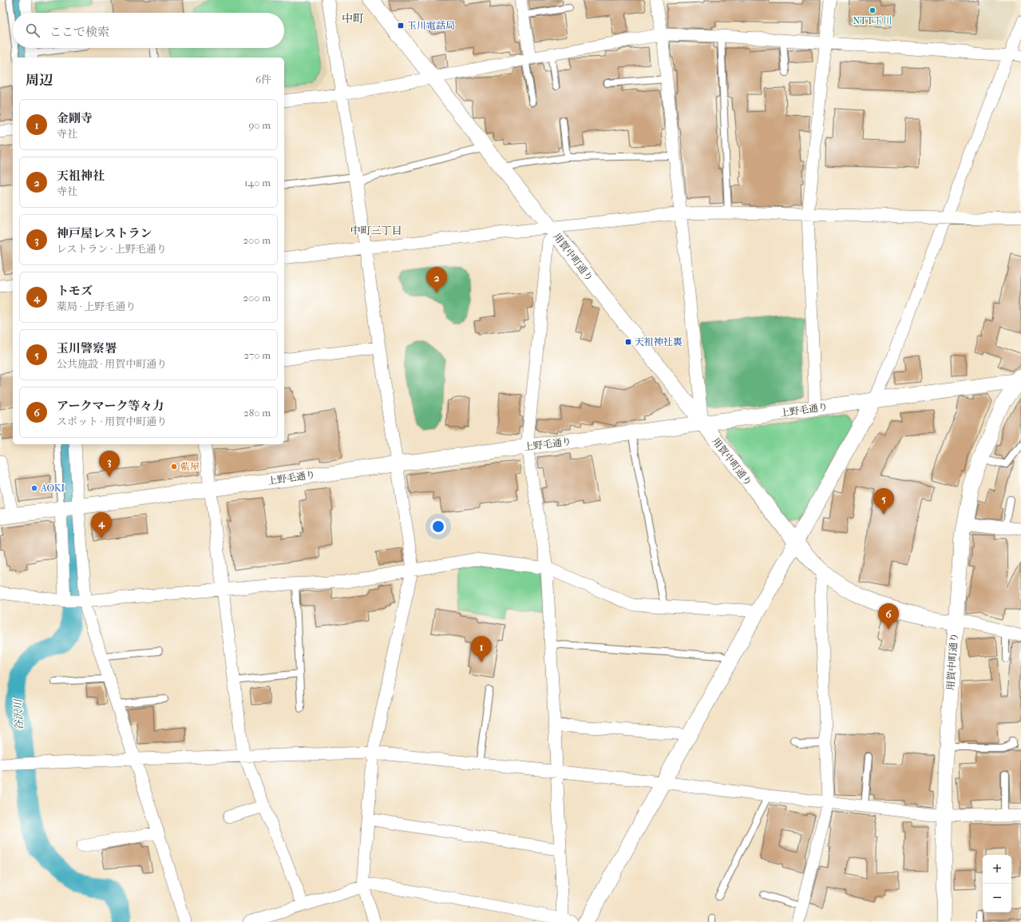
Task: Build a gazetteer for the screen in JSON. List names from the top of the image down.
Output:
{
  "streets": {
    "street": ["用賀中町通り", "上野毛通り"]
  },
  "crossings": [
    ["用賀中町通り", "上野毛通り"]
  ],
  "districts": ["中町", "中町三丁目"],
  "water": ["谷沢川"],
  "places": {
    "other": ["NTT玉川", "藍屋", "AOKI"],
    "transit": ["玉川電話局", "天祖神社裏"]
  },
  "page": {
    "search": "ここで検索",
    "heading": ["周辺", "6件"],
    "list": [
      {
        "mark": "1",
        "name": "金剛寺",
        "note": "寺社",
        "value": "90 m"
      },
      {
        "mark": "2",
        "name": "天祖神社",
        "note": "寺社",
        "value": "140 m"
      },
      {
        "mark": "3",
        "name": "神戸屋レストラン",
        "note": "レストラン · 上野毛通り",
        "value": "200 m"
      },
      {
        "mark": "4",
        "name": "トモズ",
        "note": "薬局 · 上野毛通り",
        "value": "200 m"
      },
      {
        "mark": "5",
        "name": "玉川警察署",
        "note": "公共施設 · 用賀中町通り",
        "value": "270 m"
      },
      {
        "mark": "6",
        "name": "アークマーク等々力",
        "note": "スポット · 用賀中町通り",
        "value": "280 m"
      }
    ],
    "pins": [
      "2",
      "3",
      "5",
      "4",
      "6",
      "1"
    ],
    "map_buttons": ["+", "−"]
  }
}
